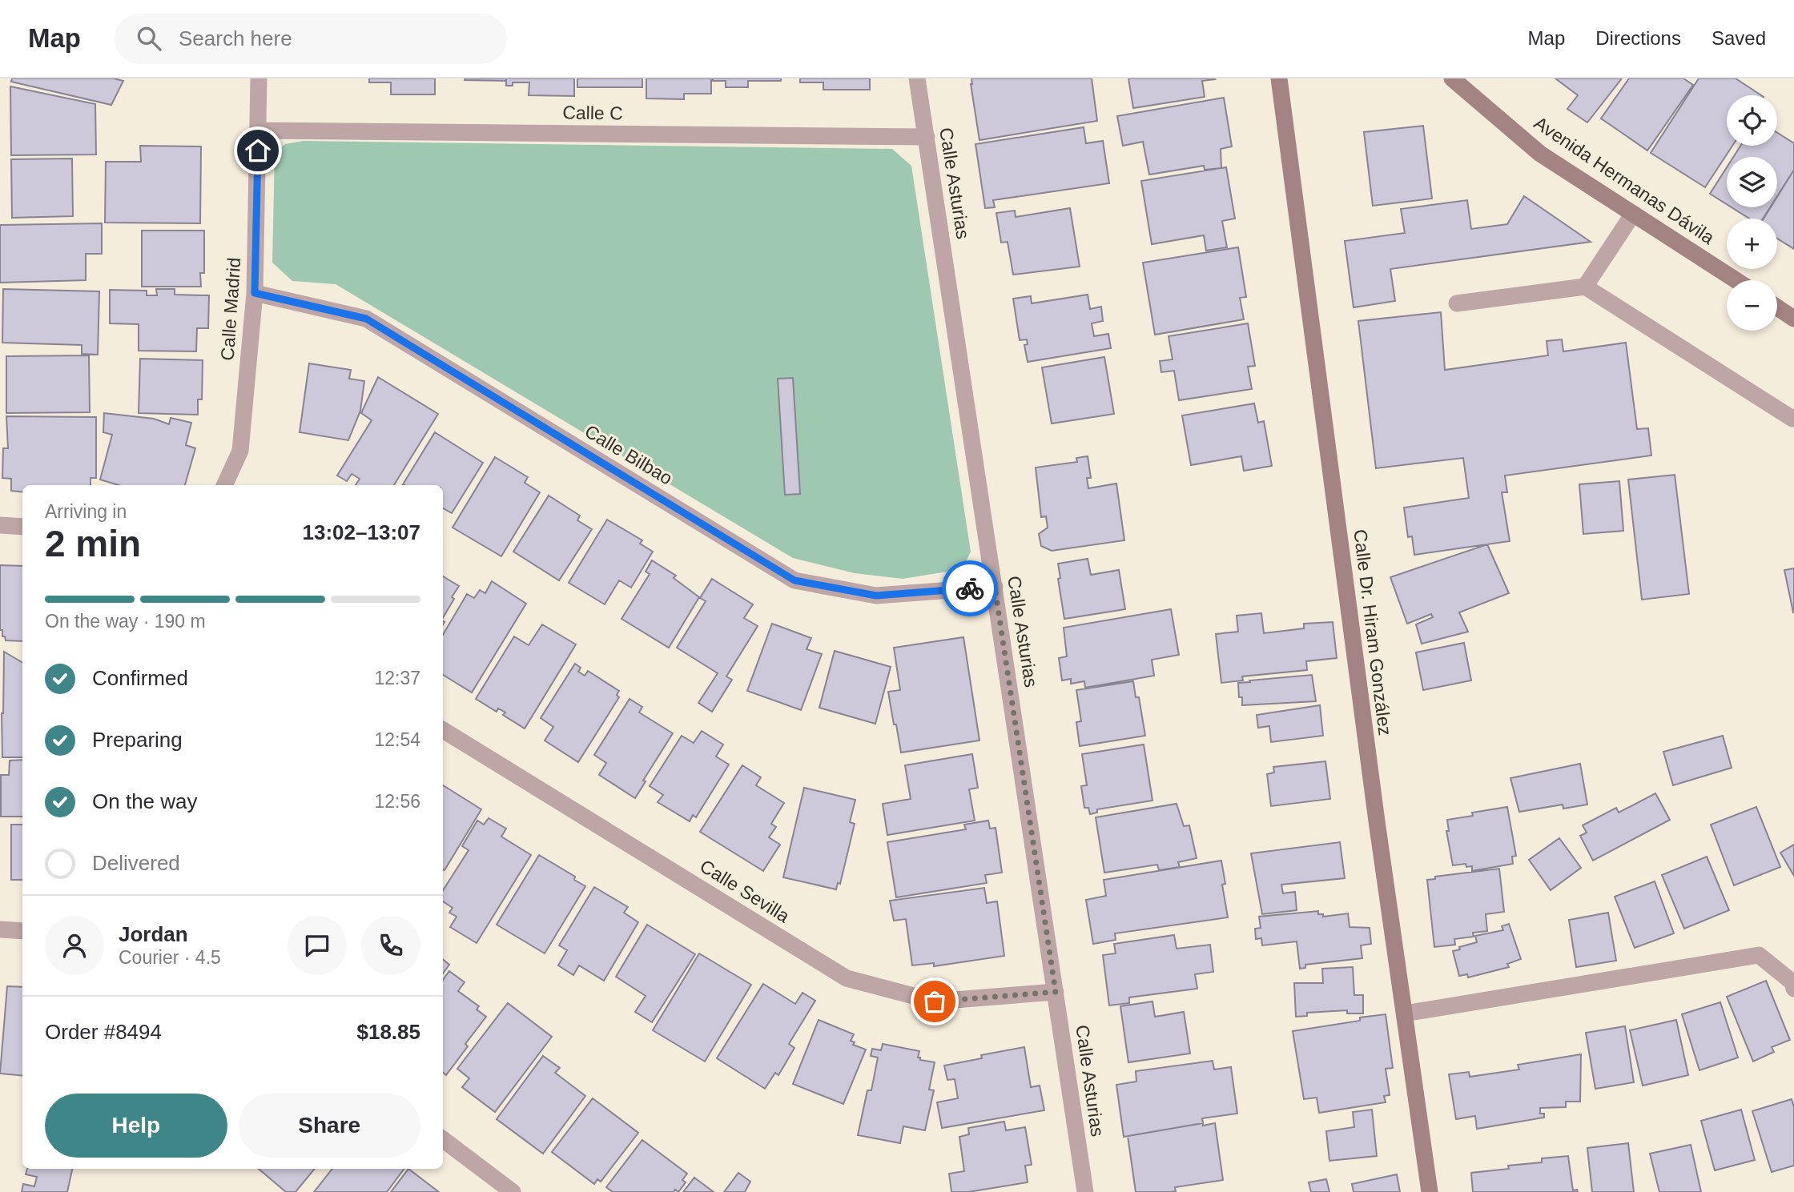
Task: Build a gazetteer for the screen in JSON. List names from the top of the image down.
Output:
{
  "streets": {
    "street": [
      "Calle C",
      "Avenida Hermanas Dávila",
      "Calle Asturias",
      "Calle Madrid",
      "Calle Bilbao",
      "Calle Dr. Hiram González",
      "Calle Sevilla"
    ]
  },
  "crossings": [
    ["Calle C", "Calle Asturias"],
    ["Calle C", "Calle Madrid"],
    ["Calle Asturias", "Calle Bilbao"],
    ["Calle Asturias", "Calle Sevilla"],
    ["Calle Madrid", "Calle Bilbao"]
  ],
  "page": {
    "header": "Map",
    "search": "Search here",
    "nav": ["Map", "Directions", "Saved"],
    "map_buttons": ["+", "−"],
    "heading": ["2 min", "Arriving in", "13:02–13:07"],
    "panel": [
      "Jordan",
      "Courier · 4.5",
      "Order #8494",
      "$18.85"
    ],
    "bar": "On the way · 190 m",
    "list": [
      ["Confirmed", "12:37"],
      ["Preparing", "12:54"],
      ["On the way", "12:56"],
      "Delivered"
    ],
    "buttons": ["Help", "Share"]
  }
}
